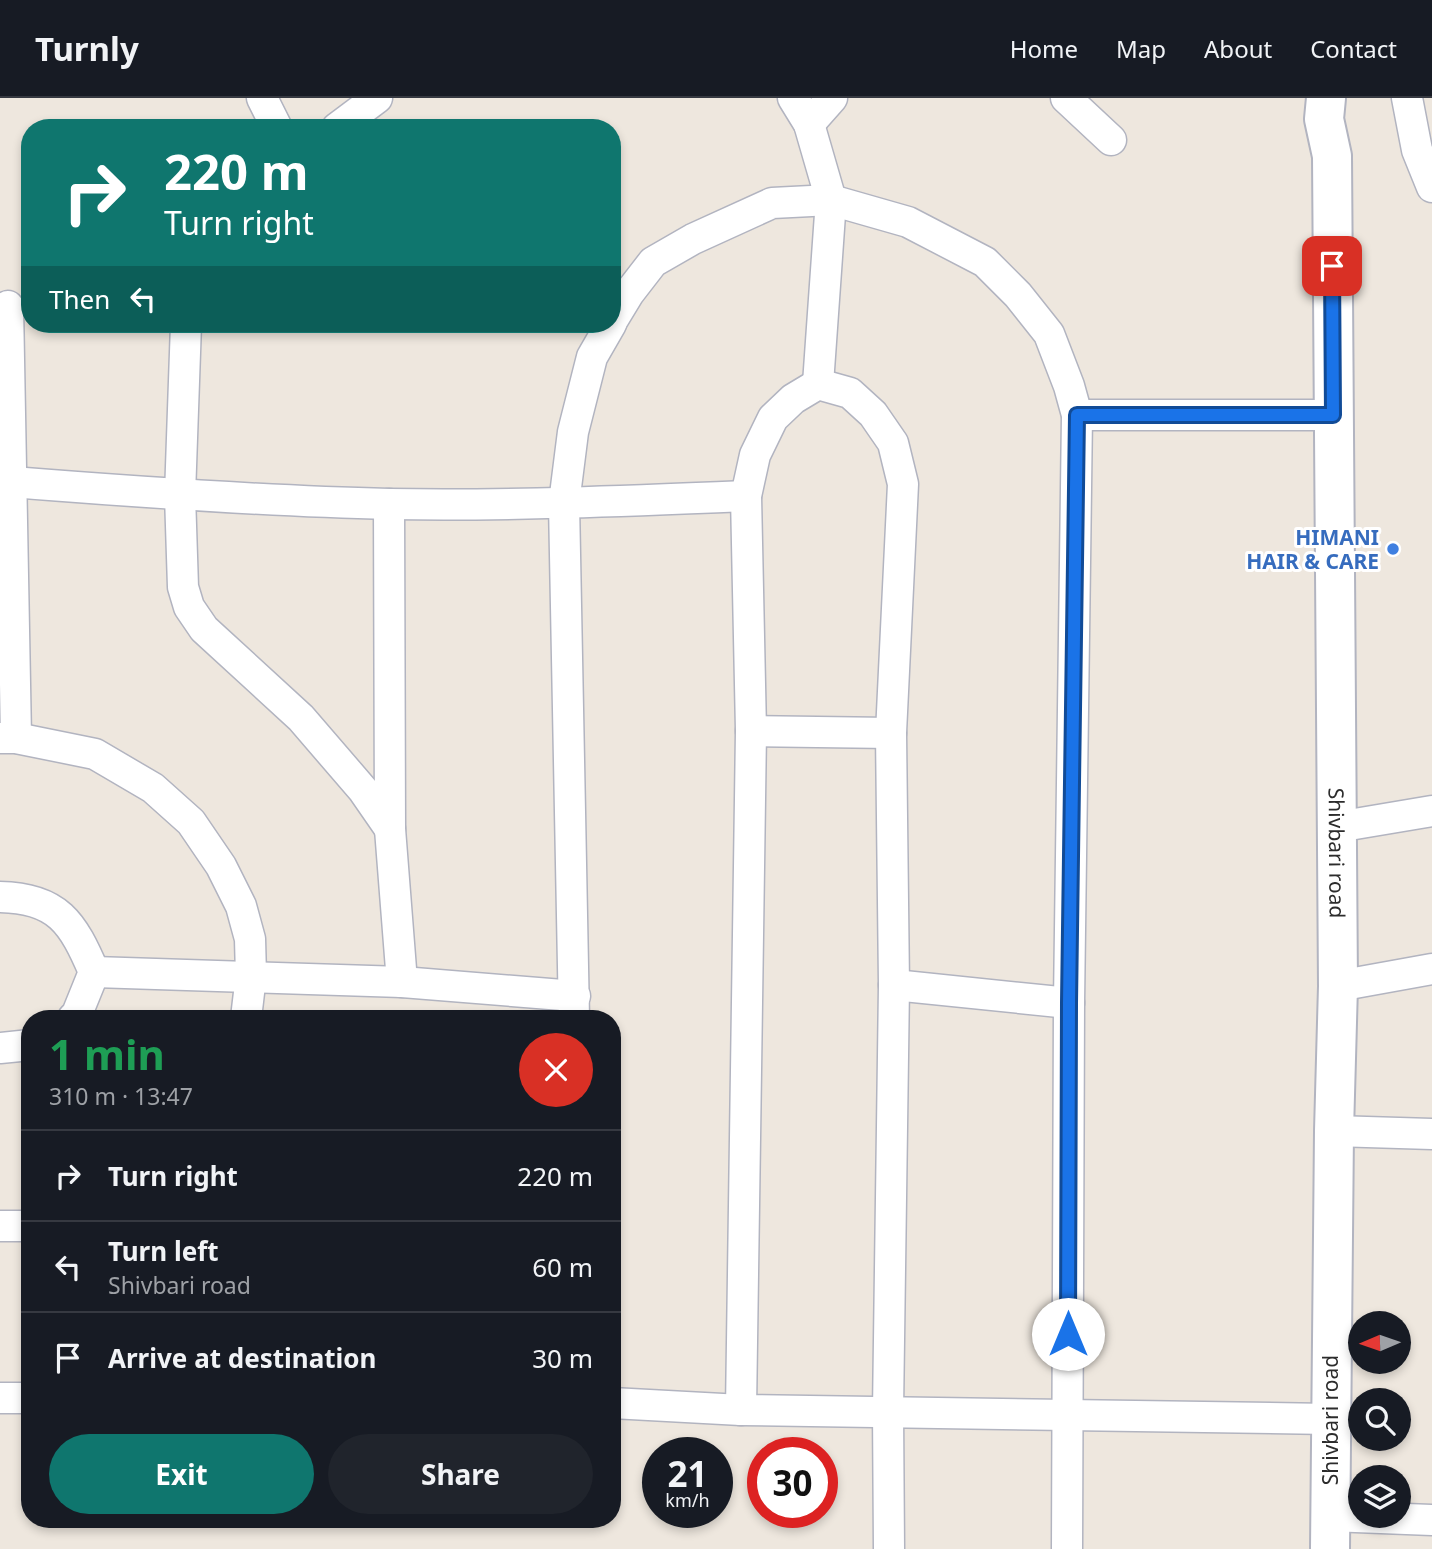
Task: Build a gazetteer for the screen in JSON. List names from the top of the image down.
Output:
{
  "streets": {
    "street": ["Shivbari road"]
  },
  "places": ["HIMANI HAIR & CARE"],
  "north": "left",
  "page": {
    "header": "Turnly",
    "nav": [
      "Home",
      "Map",
      "About",
      "Contact"
    ],
    "turn": ["220 m", "Turn right"],
    "then": "Then",
    "heading": ["1 min", "310 m · 13:47"],
    "list": [
      {
        "name": "Turn right",
        "value": "220 m"
      },
      {
        "name": "Turn left",
        "note": "Shivbari road",
        "value": "60 m"
      },
      {
        "name": "Arrive at destination",
        "value": "30 m"
      }
    ],
    "buttons": ["Exit", "Share"],
    "speed": "21 km/h",
    "limit": "30"
  }
}
